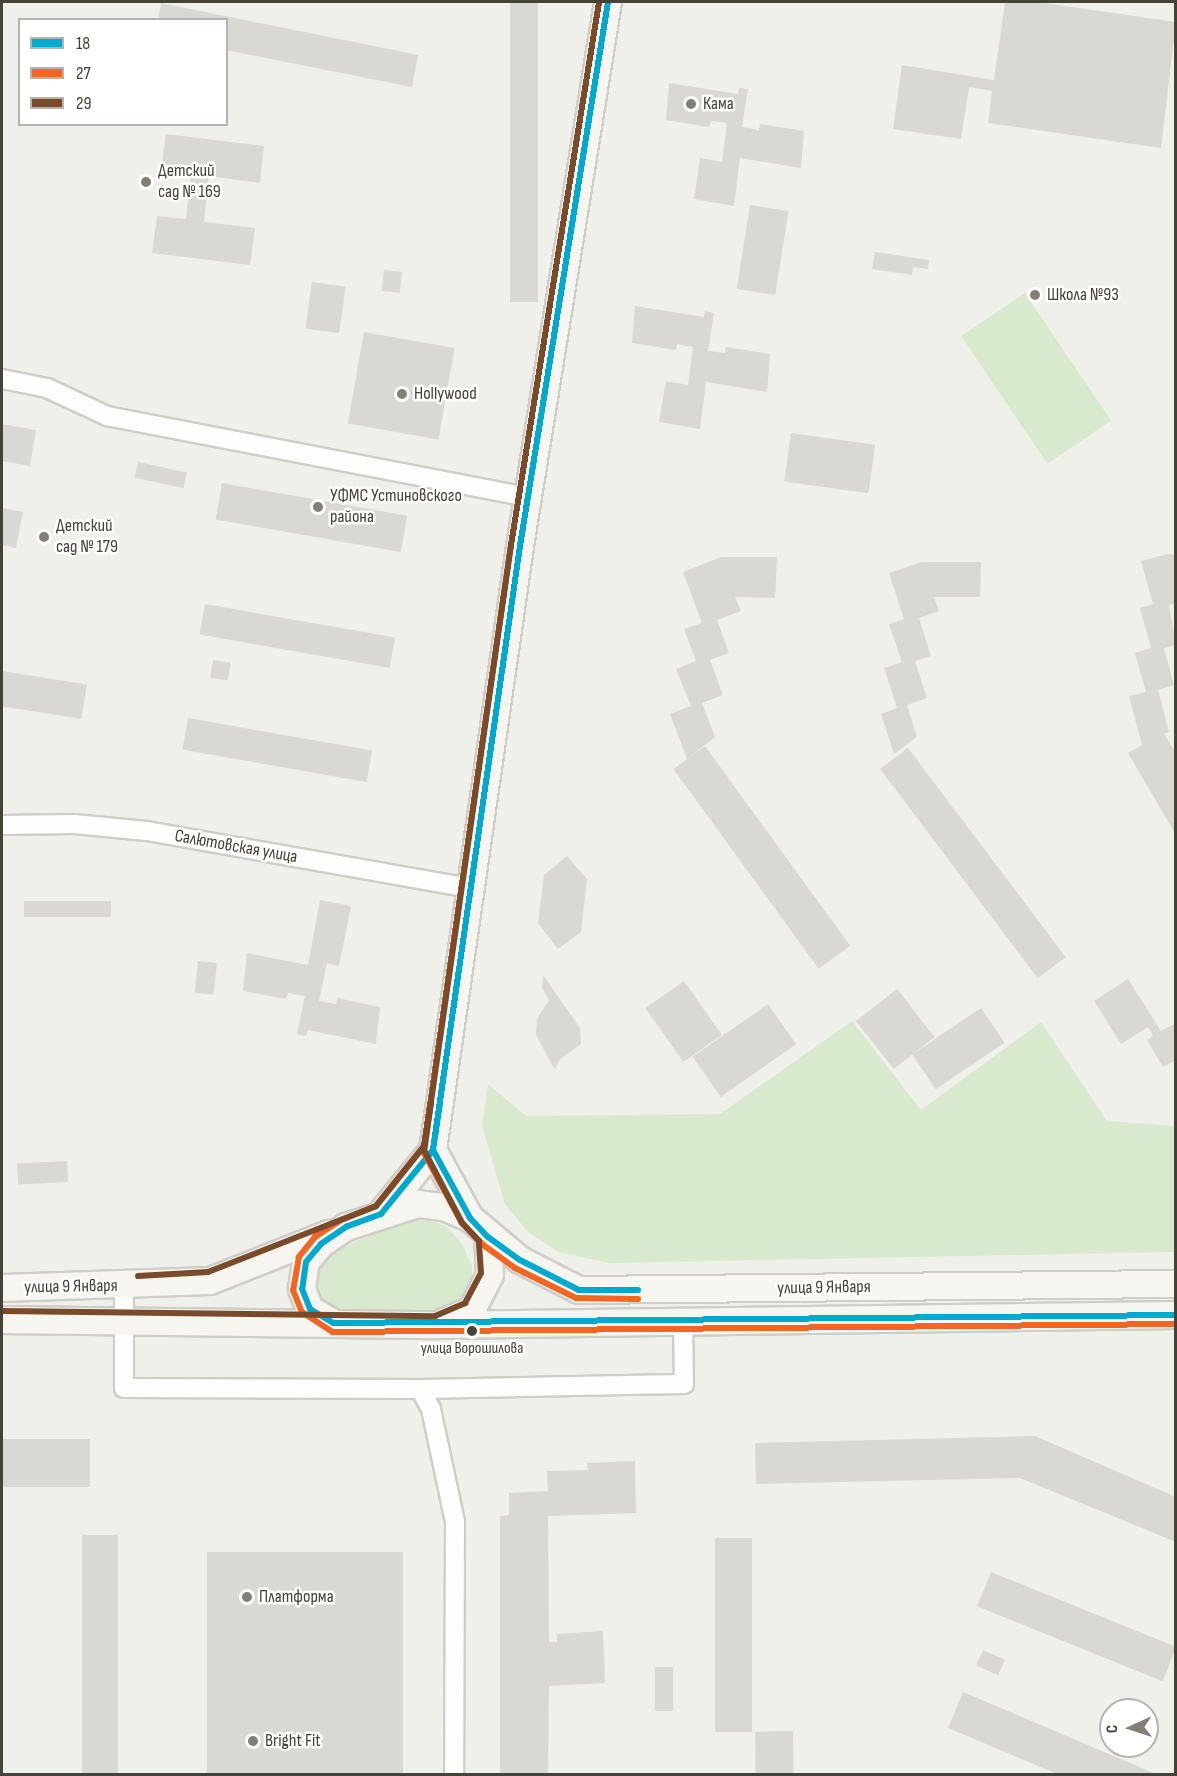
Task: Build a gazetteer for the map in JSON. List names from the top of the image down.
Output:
{
  "streets": {
    "main road": ["улица 9 Января"],
    "street": ["Салютовская улица"]
  },
  "places": [
    "Кама",
    "Детский сад № 169",
    "Школа №93",
    "Hollywood",
    "УФМС Устиновского района",
    "Детский сад № 179",
    "улица Ворошилова",
    "Платформа",
    "Bright Fit"
  ],
  "lines": ["transit line 18", "transit line 27", "transit line 29"],
  "legend": ["18", "27", "29"],
  "north": "left"
}
